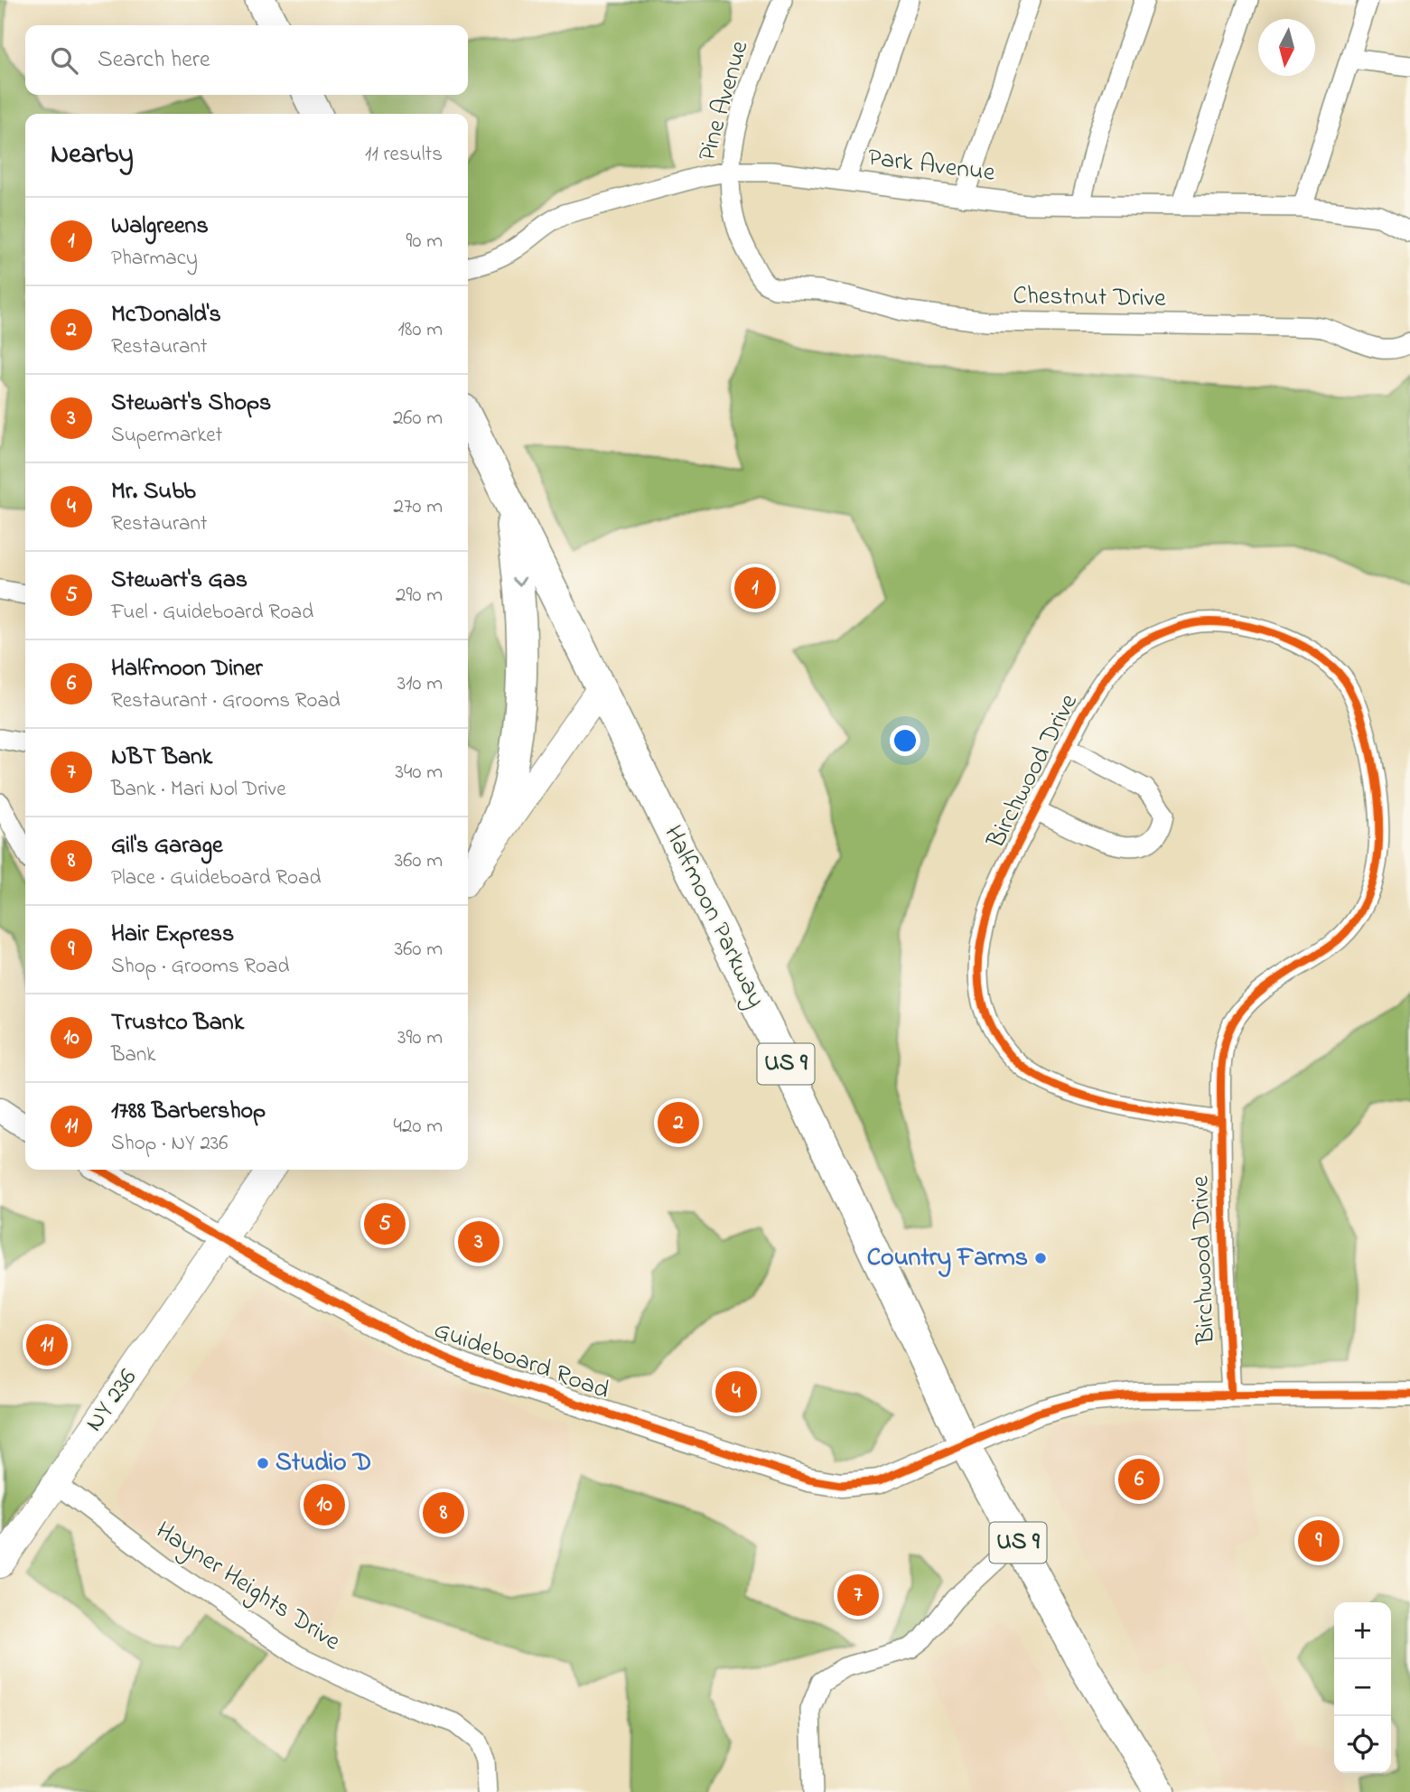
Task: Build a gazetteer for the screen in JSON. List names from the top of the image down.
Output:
{
  "streets": {
    "main road": ["Halfmoon Parkway", "US 9", "NY 236"],
    "street": [
      "Pine Avenue",
      "Park Avenue",
      "Chestnut Drive",
      "Birchwood Drive",
      "Guideboard Road",
      "Hayner Heights Drive"
    ]
  },
  "crossings": [
    ["Pine Avenue", "Park Avenue"],
    ["Pine Avenue", "Chestnut Drive"],
    ["Birchwood Drive", "Guideboard Road"],
    ["Halfmoon Parkway", "Guideboard Road"],
    ["Guideboard Road", "NY 236"],
    ["NY 236", "Hayner Heights Drive"]
  ],
  "places": ["Country Farms", "Studio D"],
  "north": "bottom",
  "page": {
    "search": "Search here",
    "heading": ["Nearby", "11 results"],
    "list": [
      {
        "mark": "1",
        "name": "Walgreens",
        "note": "Pharmacy",
        "value": "90 m"
      },
      {
        "mark": "2",
        "name": "McDonald's",
        "note": "Restaurant",
        "value": "180 m"
      },
      {
        "mark": "3",
        "name": "Stewart's Shops",
        "note": "Supermarket",
        "value": "260 m"
      },
      {
        "mark": "4",
        "name": "Mr. Subb",
        "note": "Restaurant",
        "value": "270 m"
      },
      {
        "mark": "5",
        "name": "Stewart's Gas",
        "note": "Fuel · Guideboard Road",
        "value": "290 m"
      },
      {
        "mark": "6",
        "name": "Halfmoon Diner",
        "note": "Restaurant · Grooms Road",
        "value": "310 m"
      },
      {
        "mark": "7",
        "name": "NBT Bank",
        "note": "Bank · Mari Nol Drive",
        "value": "340 m"
      },
      {
        "mark": "8",
        "name": "Gil's Garage",
        "note": "Place · Guideboard Road",
        "value": "360 m"
      },
      {
        "mark": "9",
        "name": "Hair Express",
        "note": "Shop · Grooms Road",
        "value": "360 m"
      },
      {
        "mark": "10",
        "name": "Trustco Bank",
        "note": "Bank",
        "value": "390 m"
      },
      {
        "mark": "11",
        "name": "1788 Barbershop",
        "note": "Shop · NY 236",
        "value": "420 m"
      }
    ],
    "pins": [
      "1",
      "2",
      "5",
      "3",
      "11",
      "4",
      "6",
      "10",
      "8",
      "9",
      "7"
    ],
    "map_buttons": ["+", "−"]
  }
}
